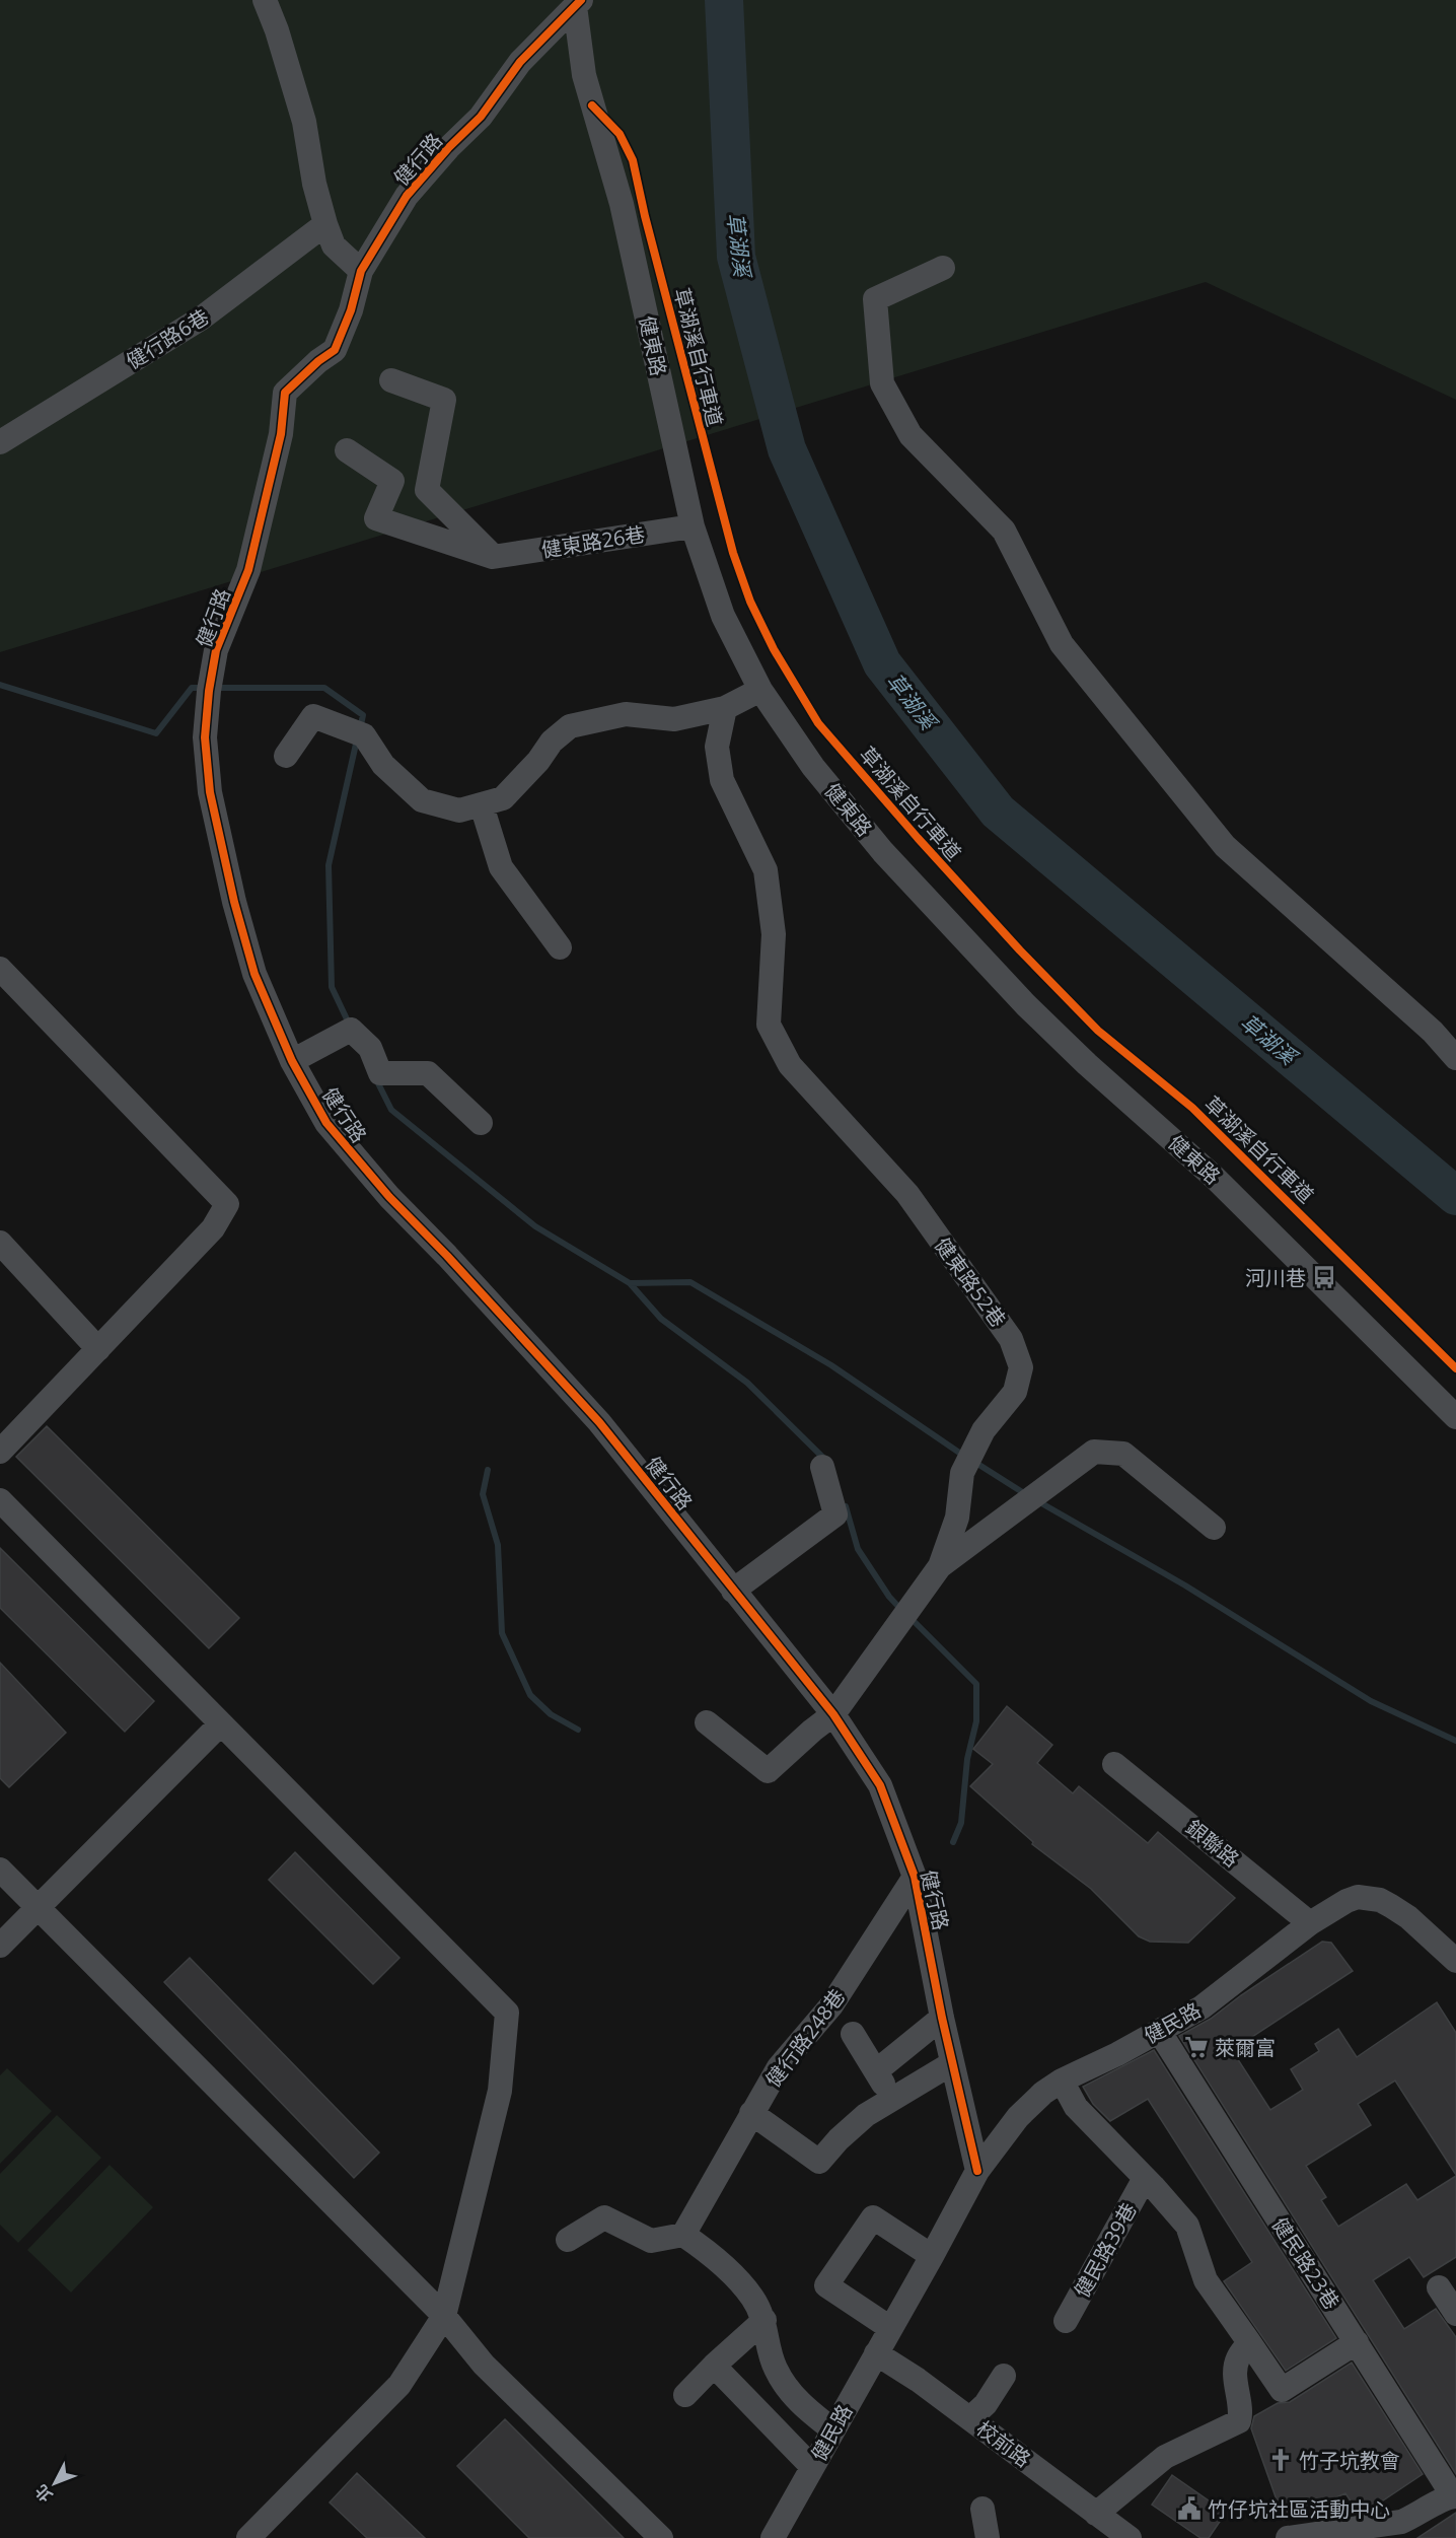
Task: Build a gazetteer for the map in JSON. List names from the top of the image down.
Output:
{
  "streets": {
    "street": [
      "健行路",
      "健行路6巷",
      "健東路",
      "健東路26巷",
      "健東路52巷",
      "銀聯路",
      "健民路",
      "健行路248巷",
      "健民路39巷",
      "健民路23巷",
      "校前路"
    ],
    "cycle path": ["草湖溪自行車道"]
  },
  "crossings": [
    ["健行路", "健東路"],
    ["健行路", "健民路"],
    ["健行路", "健行路248巷"],
    ["健東路", "健東路26巷"],
    ["銀聯路", "健民路"],
    ["健民路", "健民路39巷"],
    ["健民路", "健民路23巷"],
    ["健民路", "校前路"],
    ["健民路39巷", "健民路23巷"]
  ],
  "water": ["草湖溪"],
  "places": {
    "bus stop": ["河川巷"],
    "supermarket": ["萊爾富"],
    "church": ["竹子坑教會"],
    "public building": ["竹仔坑社區活動中心"]
  },
  "north": "bottom left"
}
